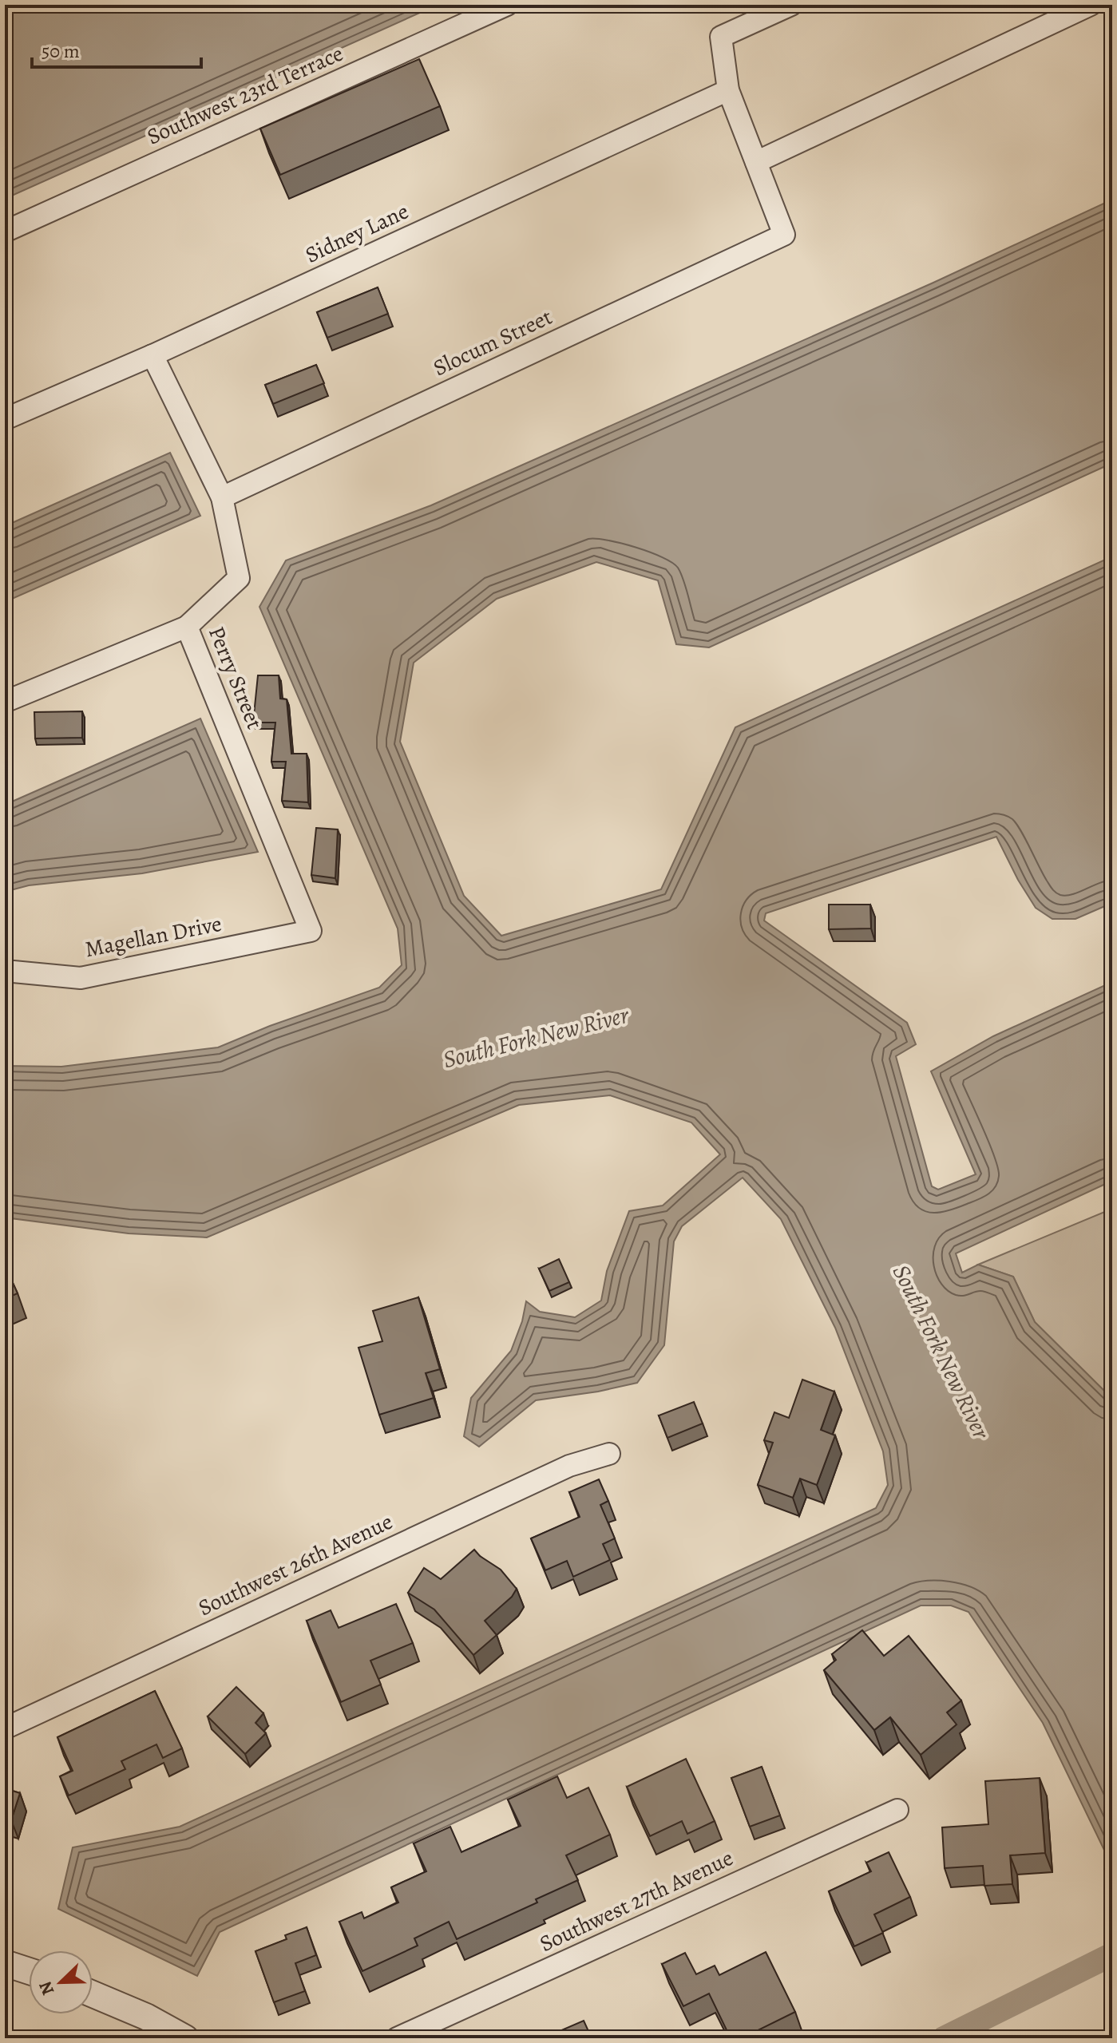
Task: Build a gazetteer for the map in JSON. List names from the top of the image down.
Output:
{
  "streets": {
    "street": [
      "Southwest 23rd Terrace",
      "Sidney Lane",
      "Slocum Street",
      "Perry Street",
      "Magellan Drive",
      "Southwest 26th Avenue",
      "Southwest 27th Avenue"
    ]
  },
  "crossings": [
    ["Sidney Lane", "Perry Street"],
    ["Slocum Street", "Perry Street"],
    ["Perry Street", "Magellan Drive"]
  ],
  "water": ["South Fork New River"],
  "scale_bar": "50 m",
  "north": "bottom left"
}
